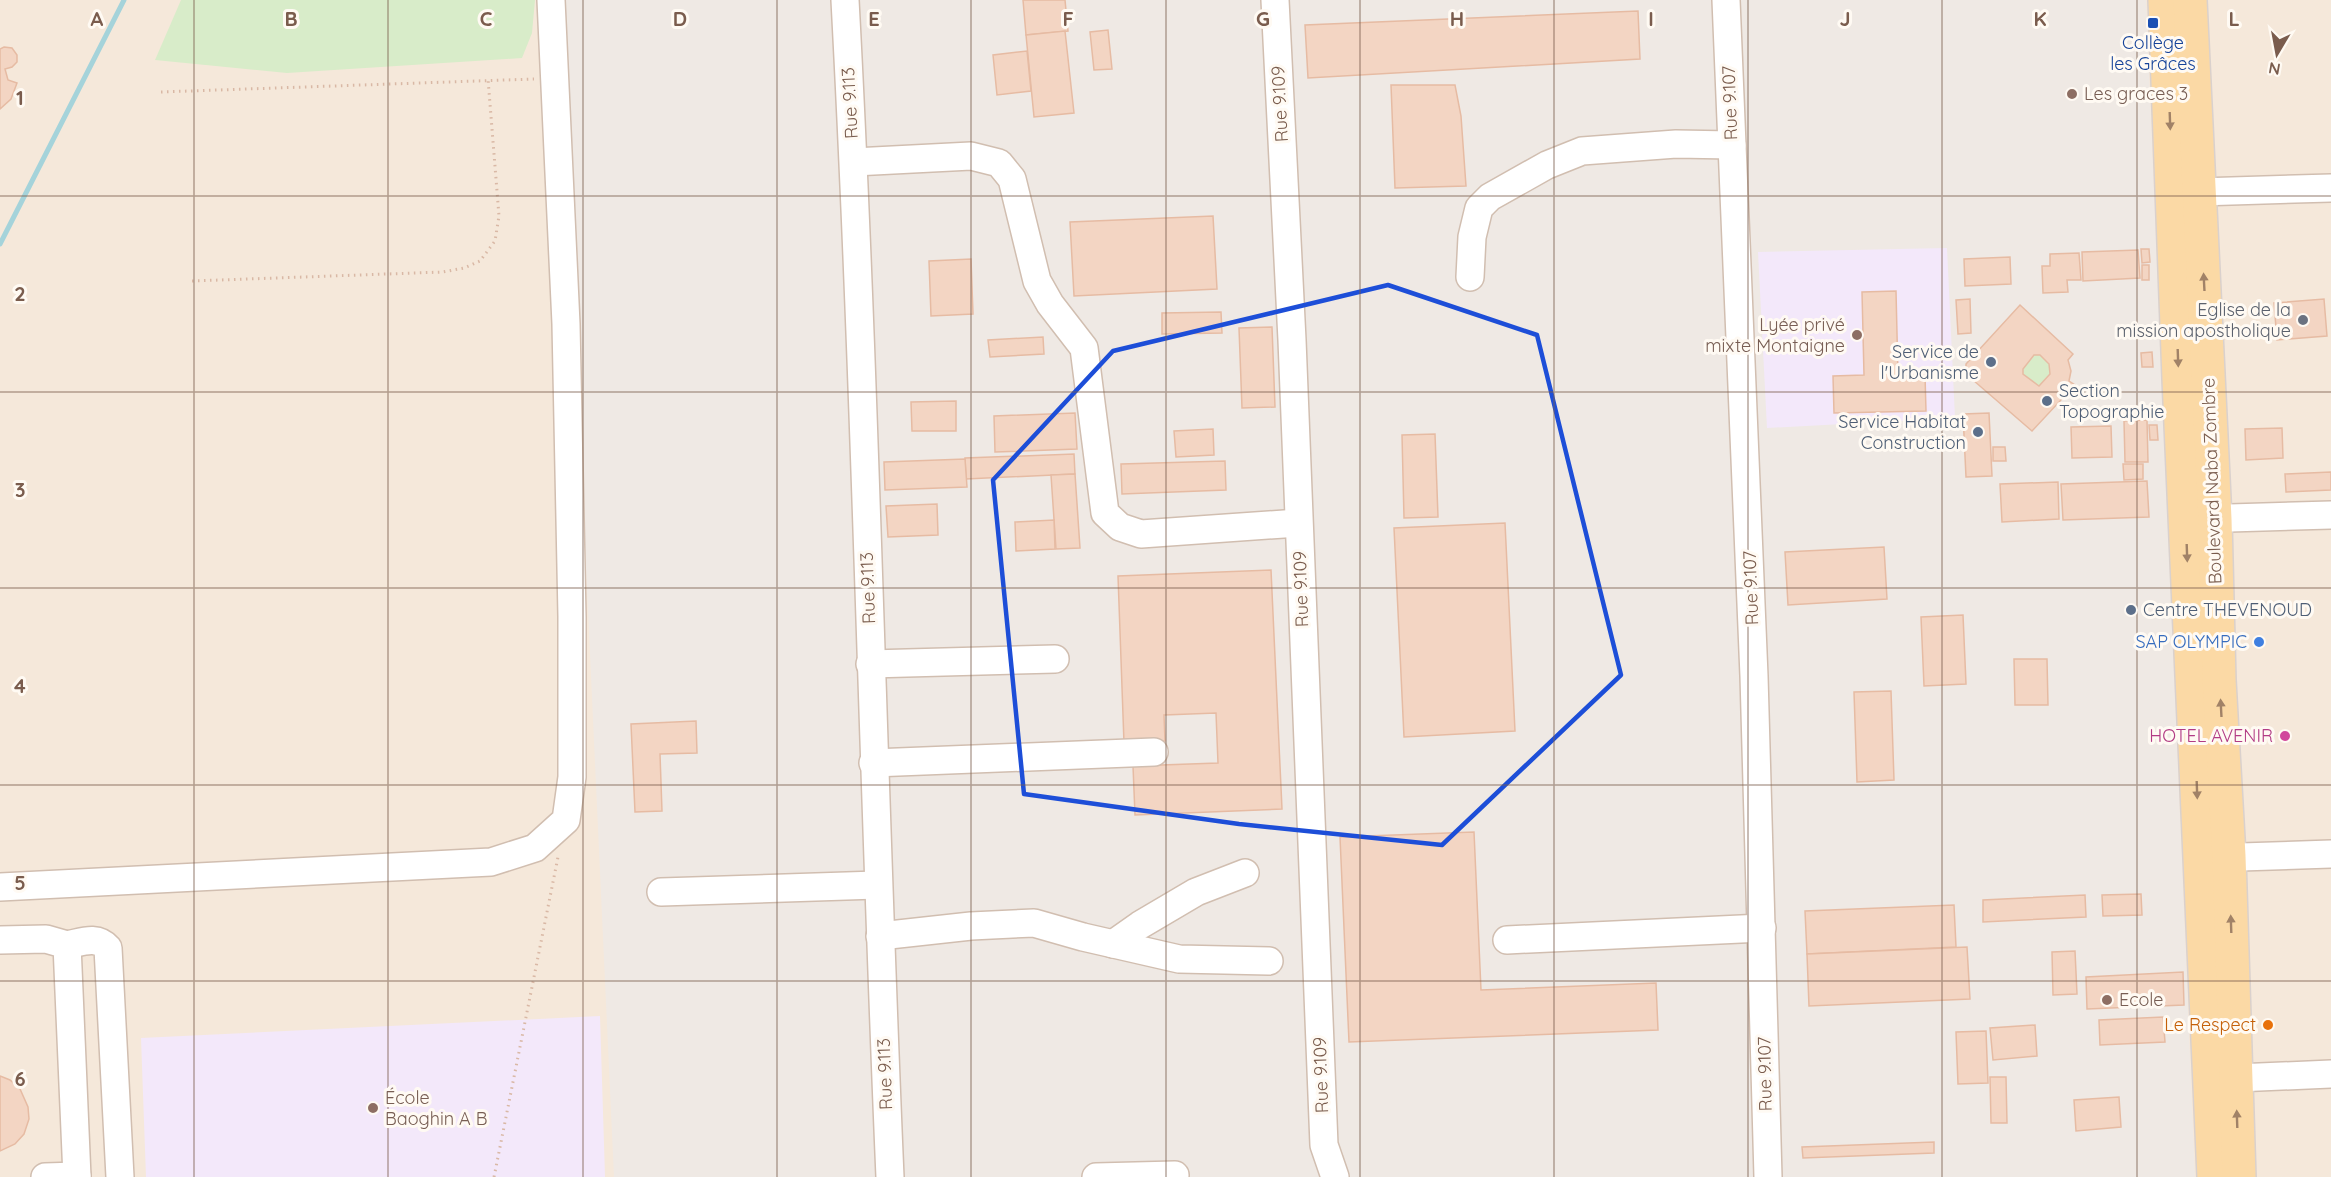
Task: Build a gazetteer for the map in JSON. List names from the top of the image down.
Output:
{
  "streets": {
    "main road": ["Boulevard Naba Zombre"],
    "street": ["Rue 9.113", "Rue 9.107", "Rue 9.109"]
  },
  "places": {
    "transit": ["Collège les Grâces"],
    "other": [
      "Les graces 3",
      "Eglise de la mission apostholique",
      "Lyée privé mixte Montaigne",
      "Service de l'Urbanisme",
      "Section Topographie",
      "Service Habitat Construction",
      "Centre THEVENOUD",
      "SAP OLYMPIC",
      "HOTEL AVENIR",
      "Ecole",
      "Le Respect",
      "École Baoghin A B"
    ]
  },
  "north": "bottom",
  "grid": {
    "columns": [
      "A",
      "B",
      "C",
      "D",
      "E",
      "F",
      "G",
      "H",
      "I",
      "J",
      "K",
      "L"
    ],
    "rows": [
      "1",
      "2",
      "3",
      "4",
      "5",
      "6"
    ]
  }
}
